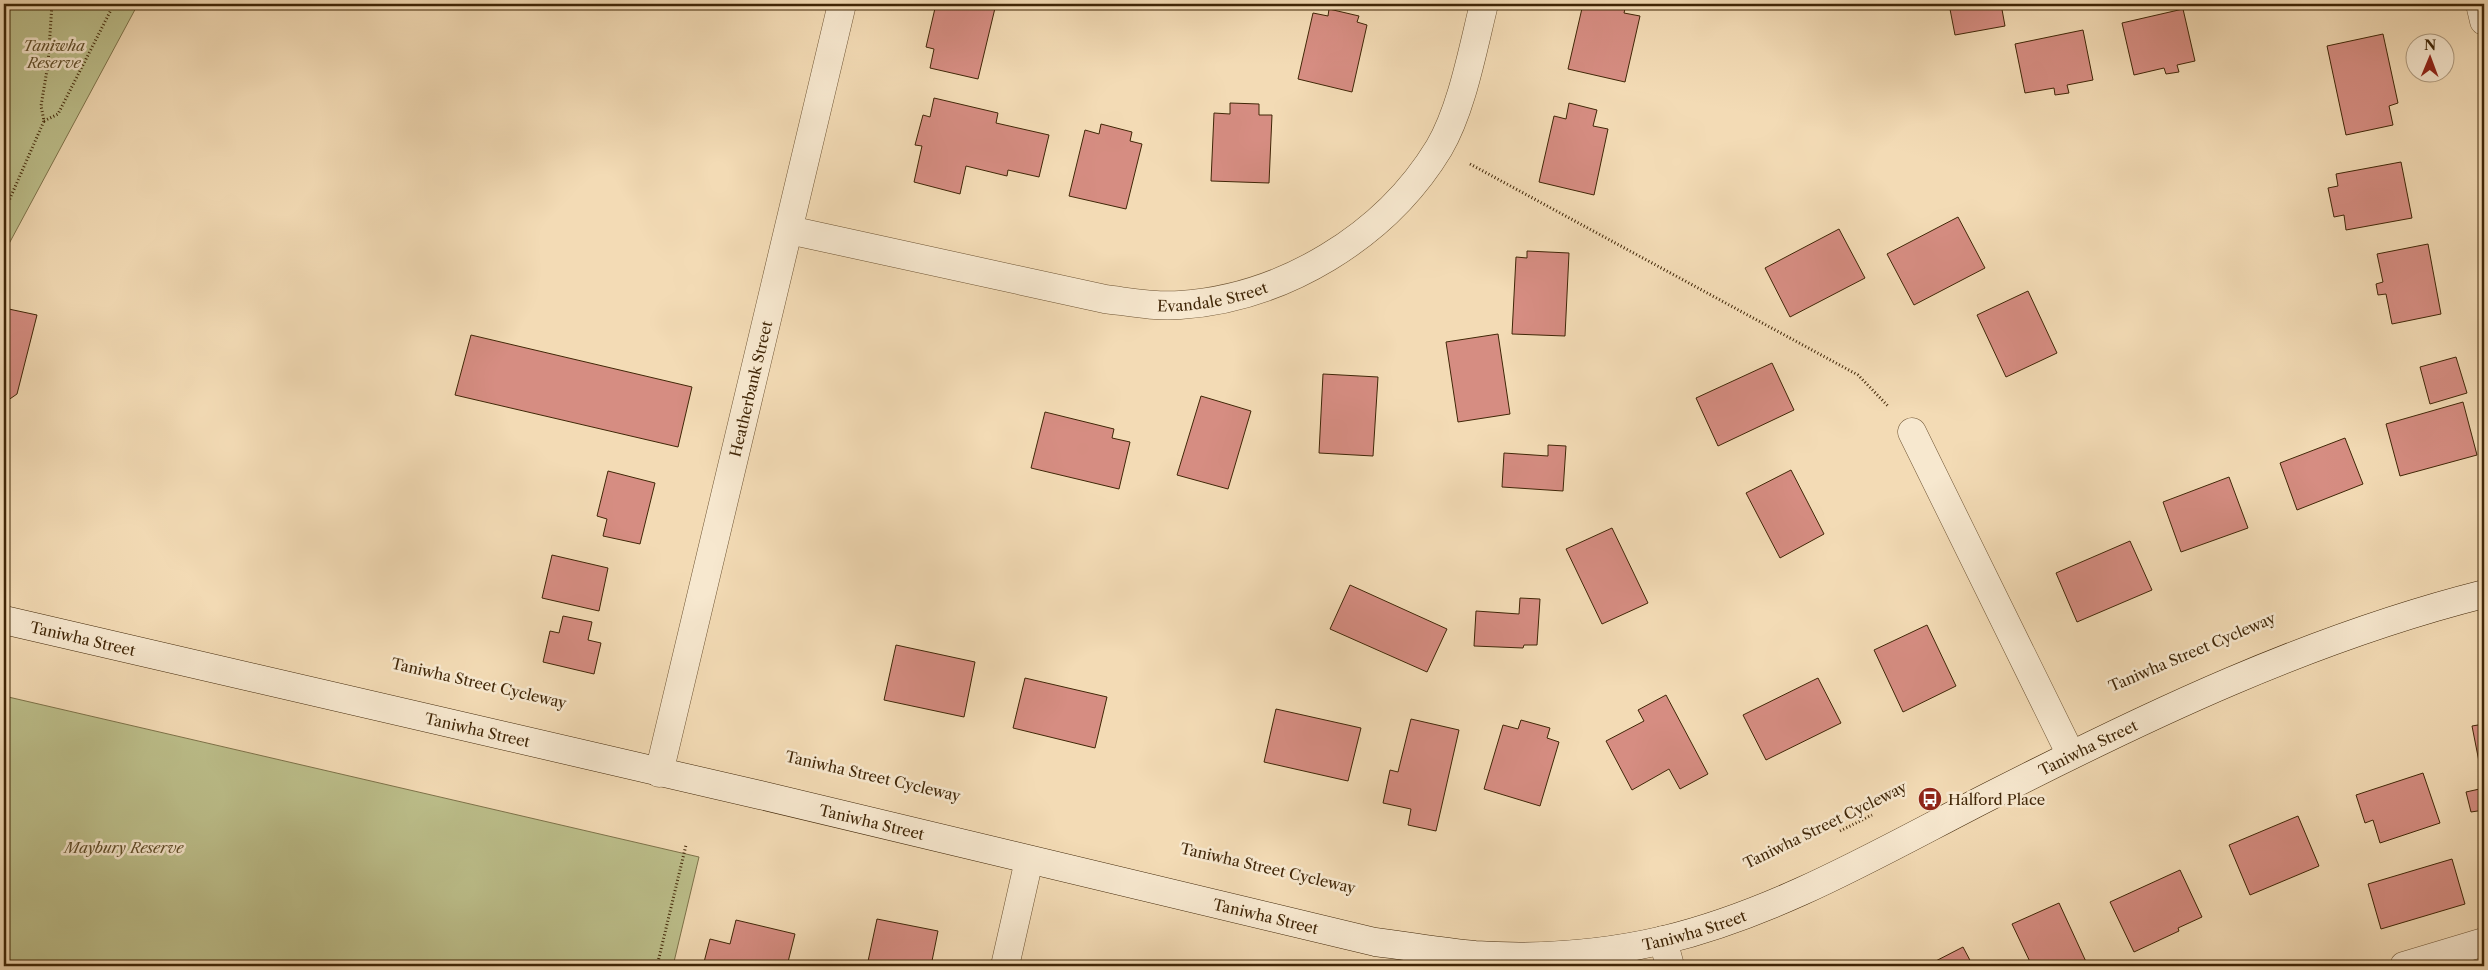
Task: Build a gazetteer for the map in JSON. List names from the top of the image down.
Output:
{
  "streets": {
    "main road": ["Evandale Street", "Heatherbank Street", "Taniwha Street"],
    "path": ["Taniwha Street Cycleway"]
  },
  "crossings": [
    ["Evandale Street", "Heatherbank Street"],
    ["Heatherbank Street", "Taniwha Street"]
  ],
  "parks": ["Taniwha Reserve", "Maybury Reserve"],
  "places": {
    "bus stop": ["Halford Place"]
  },
  "north": "top"
}
